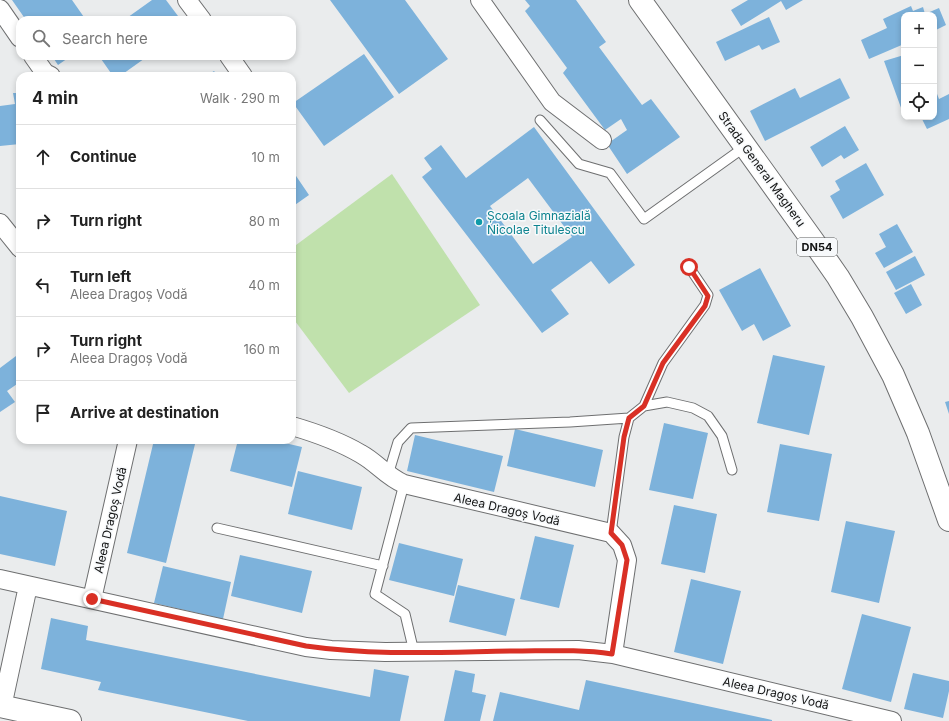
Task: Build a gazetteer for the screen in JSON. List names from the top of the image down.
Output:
{
  "streets": {
    "main road": ["Strada General Magheru", "DN54"],
    "street": ["Aleea Dragoș Vodă"]
  },
  "places": ["Școala Gimnazială Nicolae Titulescu"],
  "page": {
    "map_buttons": ["+", "−"],
    "search": "Search here",
    "heading": ["4 min", "Walk · 290 m"],
    "list": [
      ["Continue", "10 m"],
      ["Turn right", "80 m"],
      ["Turn left", "Aleea Dragoș Vodă", "40 m"],
      ["Turn right", "Aleea Dragoș Vodă", "160 m"],
      "Arrive at destination"
    ]
  }
}
